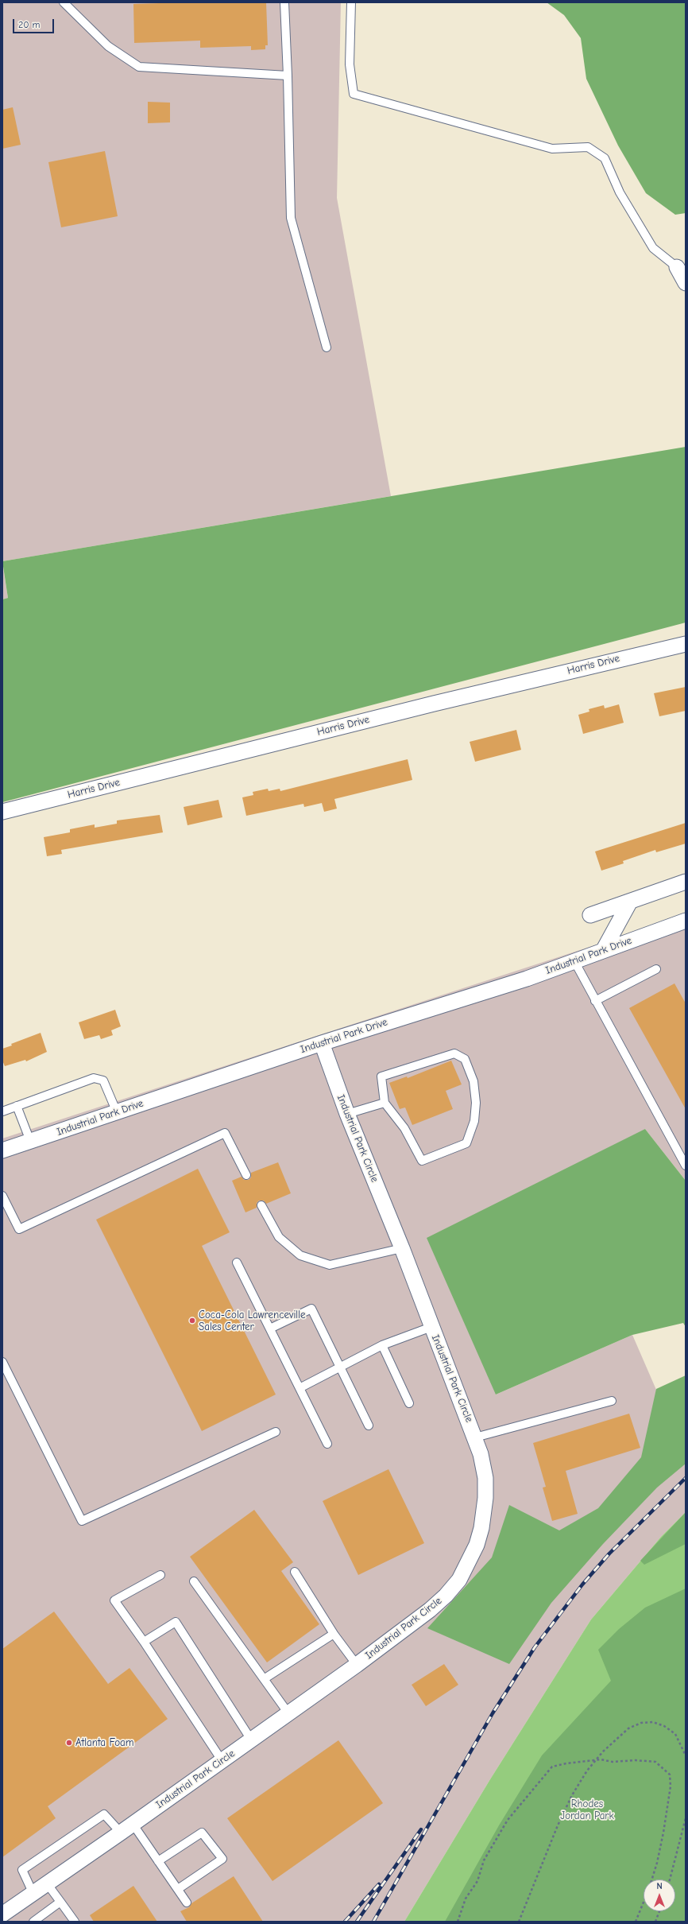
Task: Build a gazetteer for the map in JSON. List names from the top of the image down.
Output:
{
  "streets": {
    "street": ["Harris Drive", "Industrial Park Drive", "Industrial Park Circle"]
  },
  "crossings": [
    ["Industrial Park Drive", "Industrial Park Circle"]
  ],
  "parks": ["Rhodes Jordan Park"],
  "places": ["Coca-Cola Lawrenceville Sales Center", "Atlanta Foam"],
  "scale_bar": "20 m",
  "north": "top"
}
